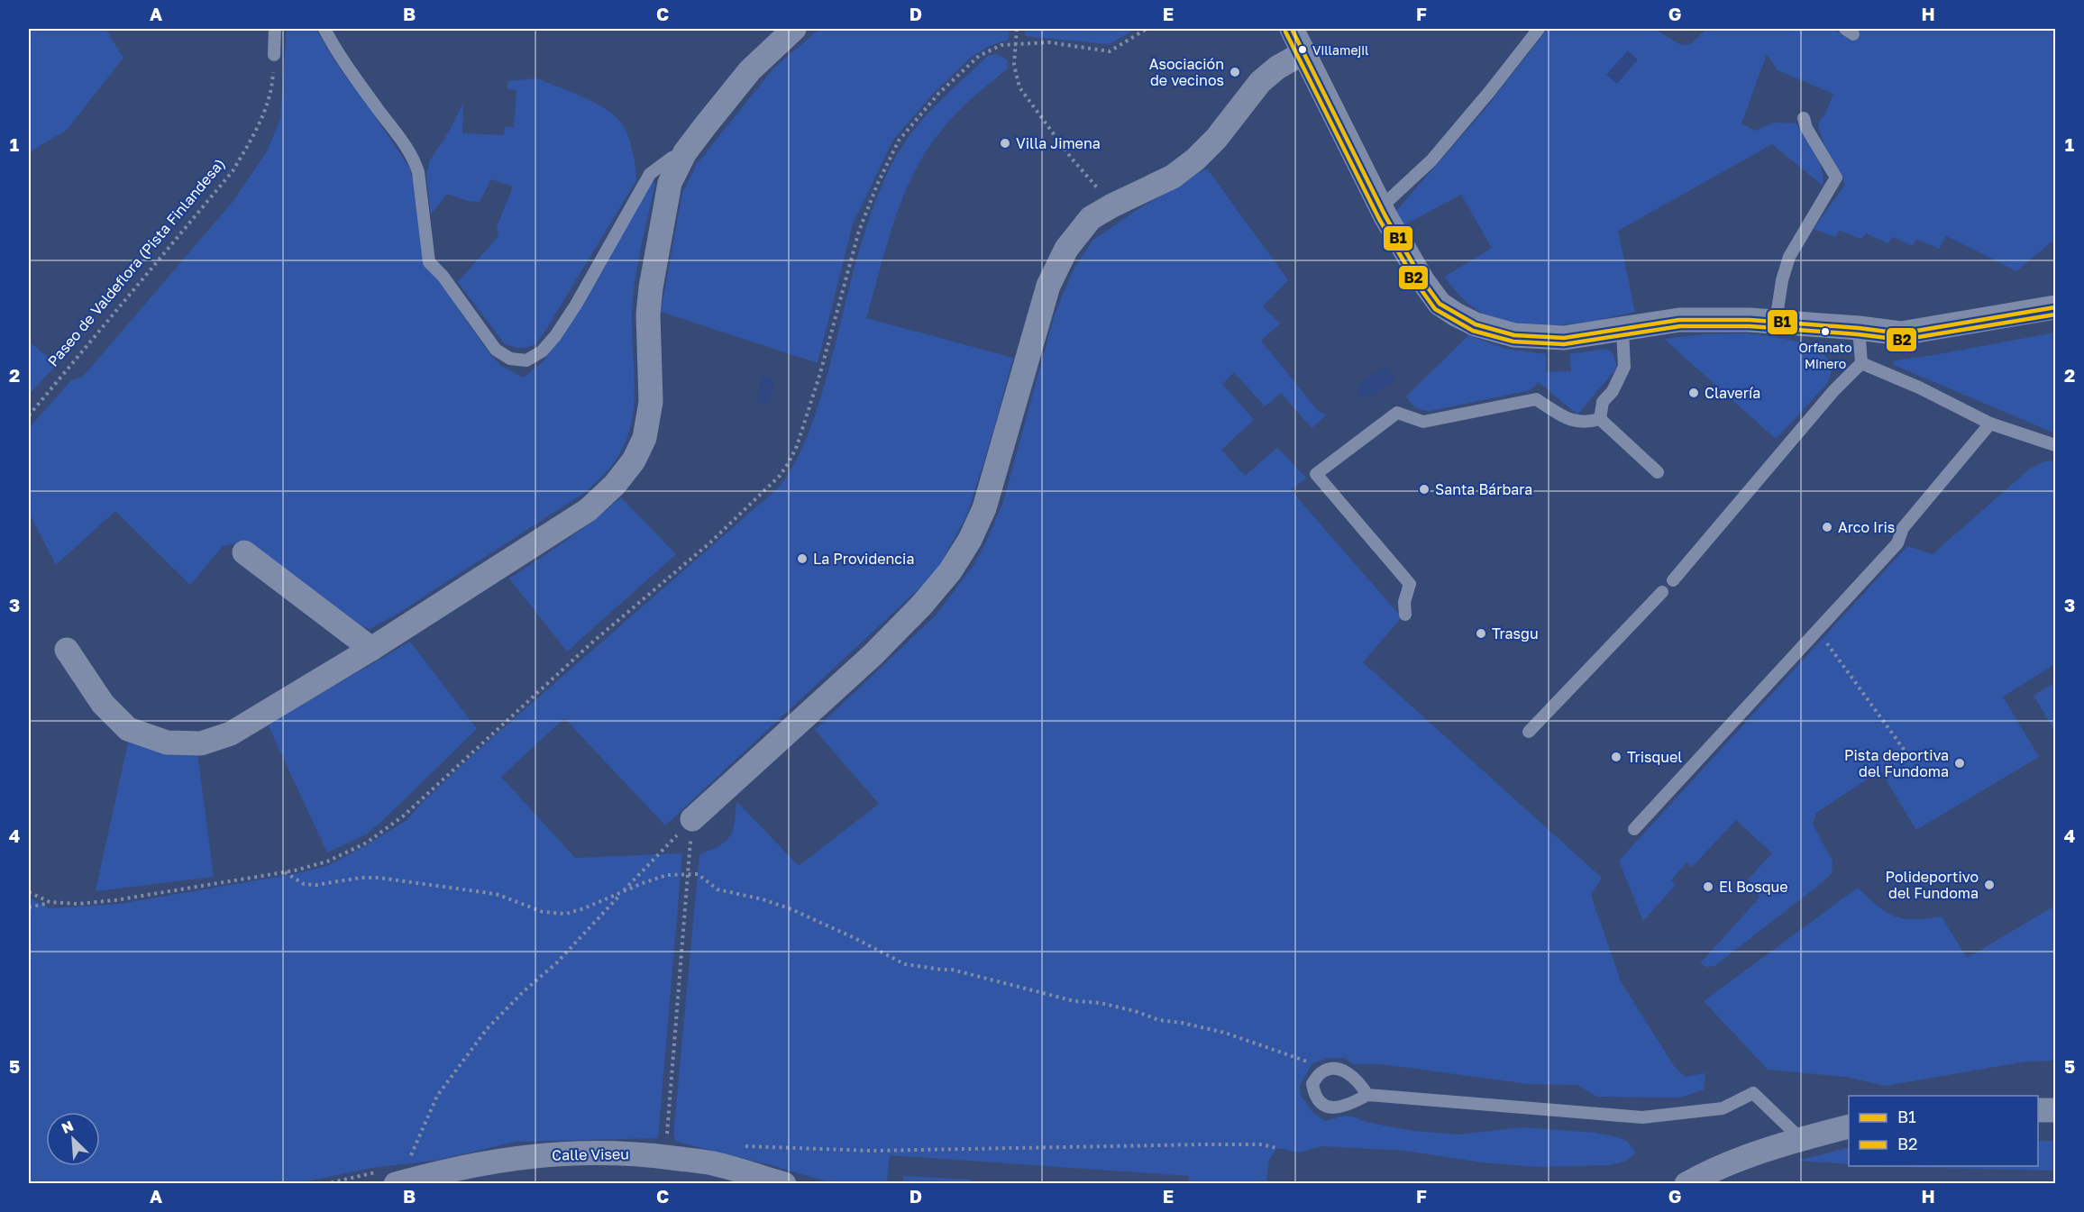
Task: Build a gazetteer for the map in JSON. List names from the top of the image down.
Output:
{
  "streets": {
    "street": ["Calle Viseu"],
    "path": ["Paseo de Valdeflora (Pista Finlandesa)"]
  },
  "places": [
    "Villamejil",
    "Asociación de vecinos",
    "Villa Jimena",
    "Orfanato Minero",
    "Clavería",
    "Santa Bárbara",
    "Arco Iris",
    "La Providencia",
    "Trasgu",
    "Trisquel",
    "Pista deportiva del Fundoma",
    "Polideportivo del Fundoma",
    "El Bosque"
  ],
  "lines": ["transit line B1", "transit line B2"],
  "legend": ["B1", "B2"],
  "north": "top left",
  "grid": {
    "columns": [
      "A",
      "B",
      "C",
      "D",
      "E",
      "F",
      "G",
      "H"
    ],
    "rows": [
      "1",
      "2",
      "3",
      "4",
      "5"
    ]
  }
}
